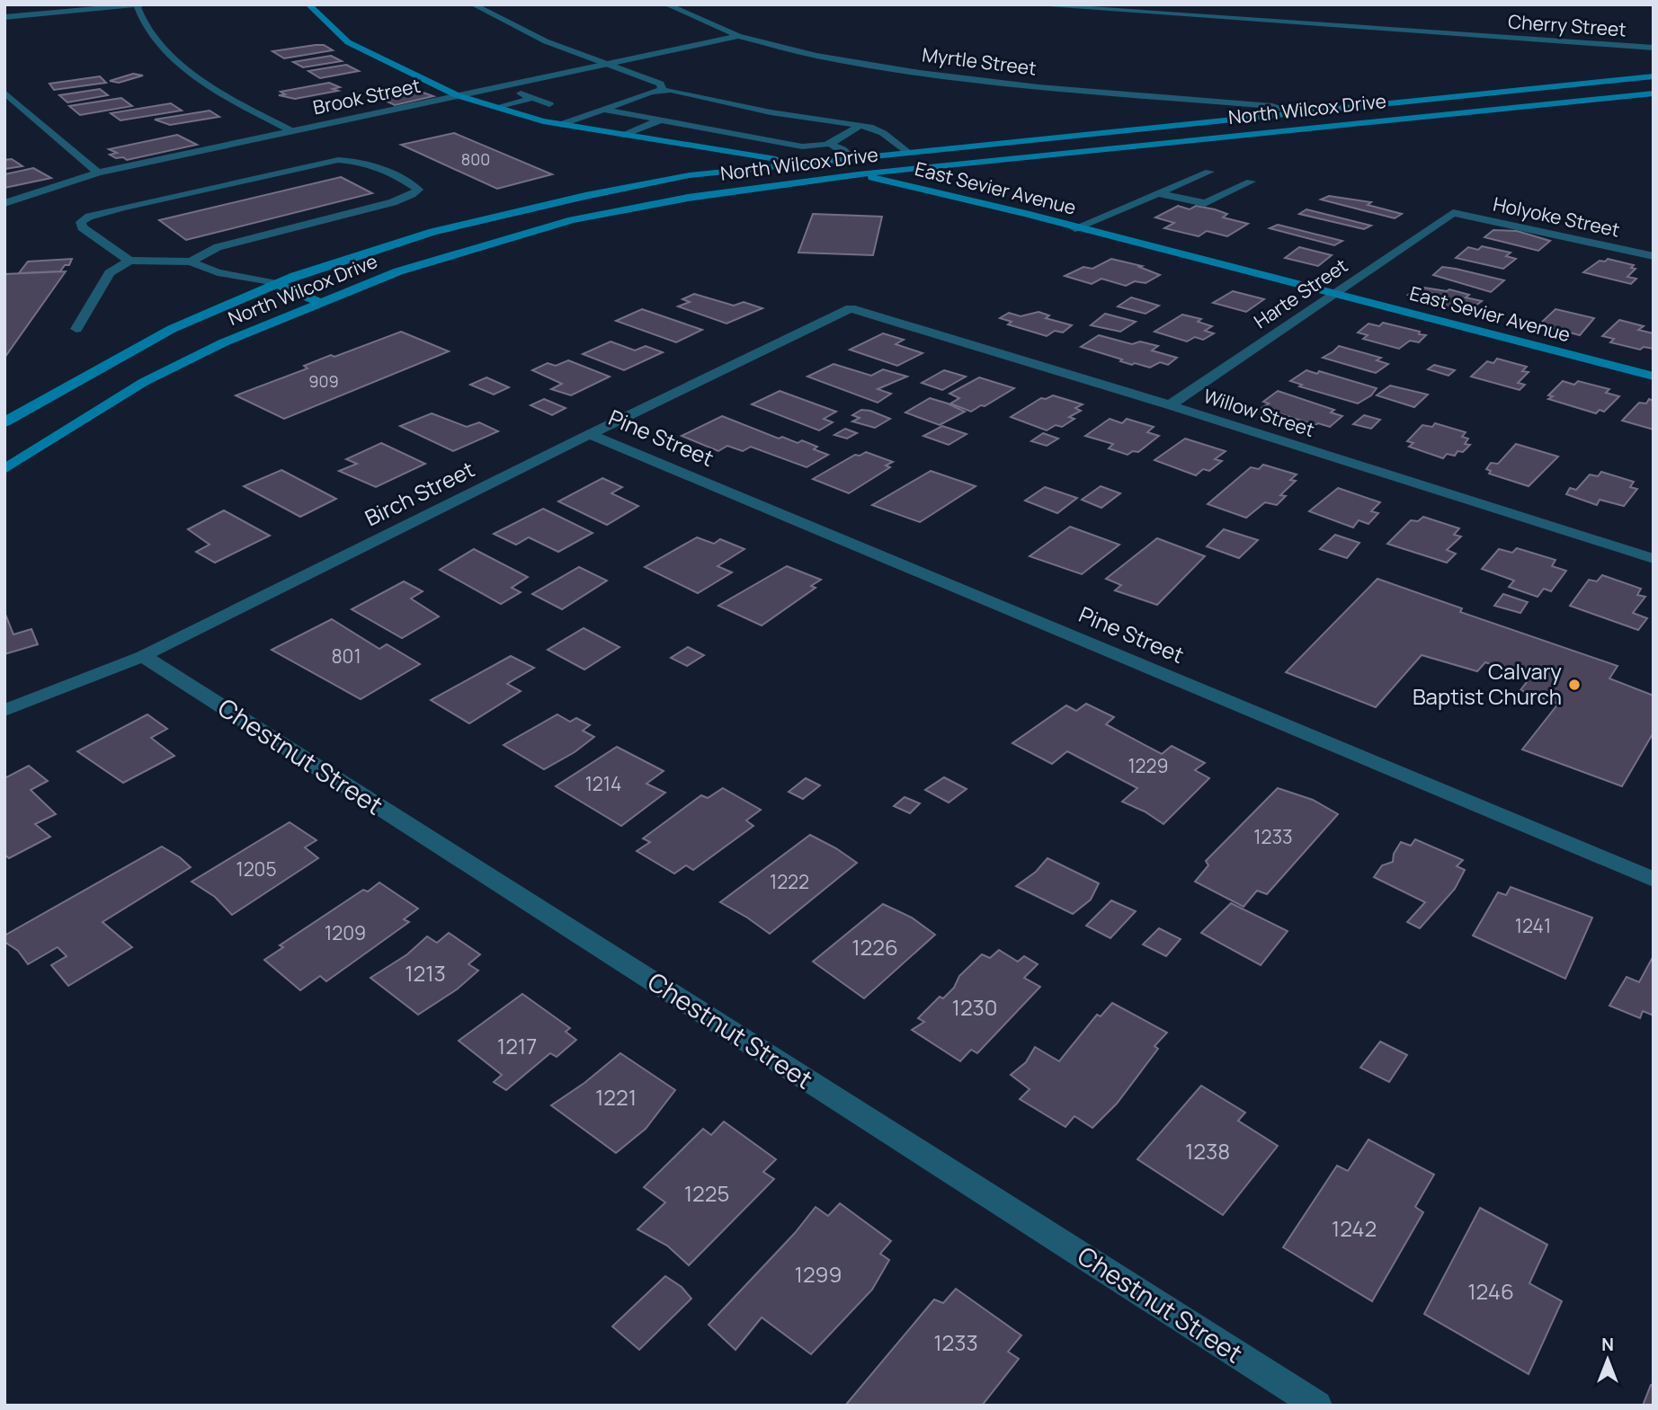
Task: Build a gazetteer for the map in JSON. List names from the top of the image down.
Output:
{
  "streets": {
    "main road": ["North Wilcox Drive", "East Sevier Avenue"],
    "street": [
      "Cherry Street",
      "Myrtle Street",
      "Brook Street",
      "Holyoke Street",
      "Harte Street",
      "Willow Street",
      "Pine Street",
      "Birch Street",
      "Chestnut Street"
    ]
  },
  "crossings": [
    ["Myrtle Street", "Brook Street"],
    ["Myrtle Street", "North Wilcox Drive"],
    ["Brook Street", "East Sevier Avenue"],
    ["North Wilcox Drive", "East Sevier Avenue"],
    ["East Sevier Avenue", "Harte Street"],
    ["Holyoke Street", "Harte Street"],
    ["Harte Street", "Willow Street"],
    ["Willow Street", "Birch Street"],
    ["Pine Street", "Birch Street"],
    ["Birch Street", "Chestnut Street"]
  ],
  "places": ["Calvary Baptist Church"],
  "house_numbers": [
    "800",
    "909",
    "801",
    "1229",
    "1214",
    "1233",
    "1205",
    "1222",
    "1241",
    "1209",
    "1226",
    "1213",
    "1230",
    "1217",
    "1221",
    "1238",
    "1225",
    "1242",
    "1299",
    "1246",
    "1233"
  ],
  "north": "top"
}
